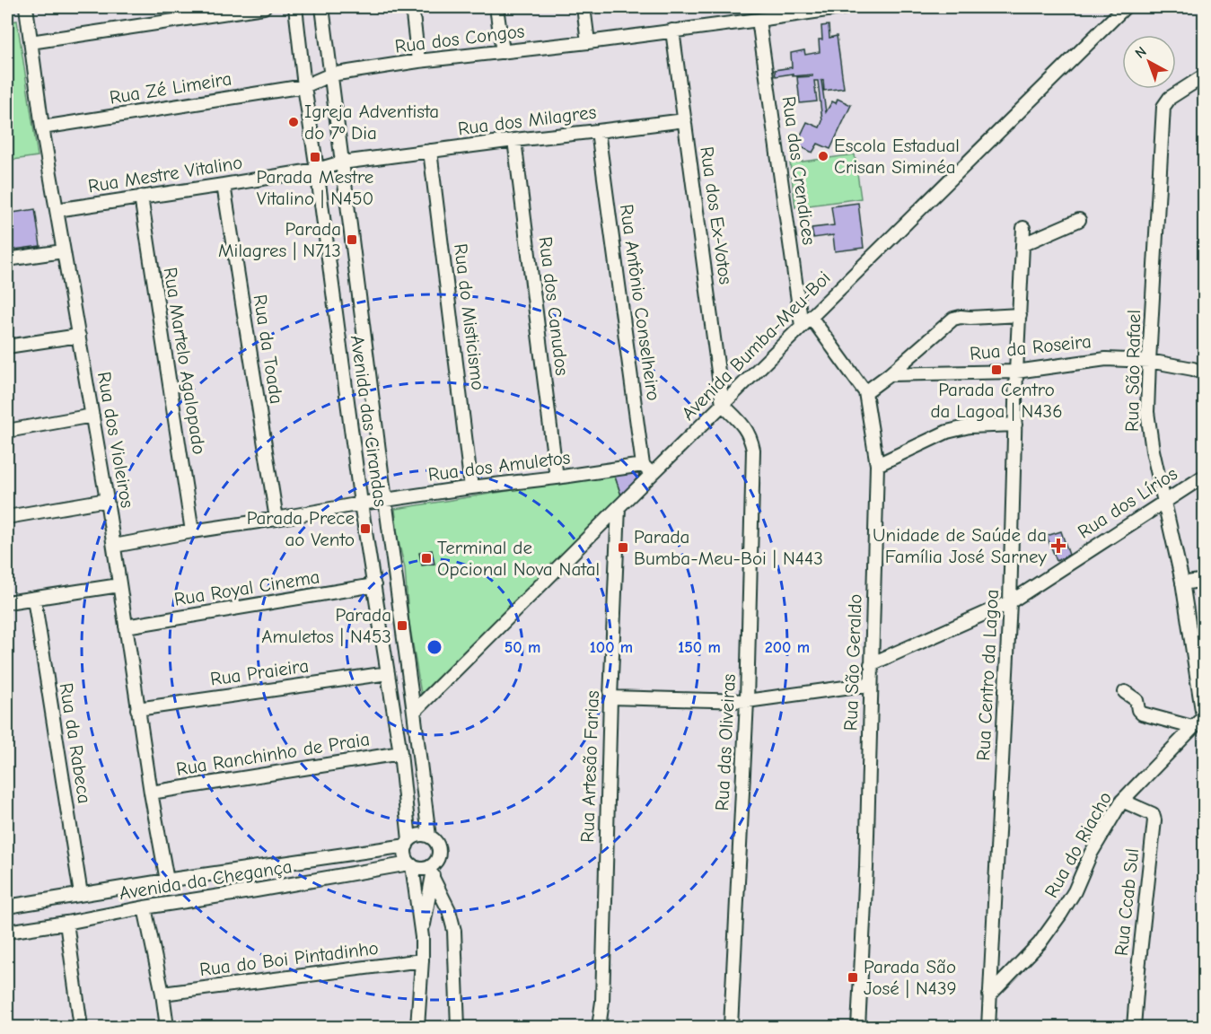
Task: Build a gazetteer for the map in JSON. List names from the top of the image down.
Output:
{
  "streets": {
    "street": [
      "Rua dos Congos",
      "Rua Zé Limeira",
      "Rua dos Milagres",
      "Rua das Crendices",
      "Rua Mestre Vitalino",
      "Rua dos Ex-Votos",
      "Rua Antônio Conselheiro",
      "Rua dos Canudos",
      "Rua do Misticismo",
      "Avenida Bumba-Meu-Boi",
      "Rua da Roseira",
      "Rua da Toada",
      "Rua Martelo Agalopado",
      "Rua São Rafael",
      "Avenida das Cirandas",
      "Rua dos Violeiros",
      "Rua dos Amuletos",
      "Rua dos Lírios",
      "Rua Royal Cinema",
      "Rua São Geraldo",
      "Rua Praieira",
      "Rua Centro da Lagoa",
      "Rua das Oliveiras",
      "Rua da Rabeca",
      "Rua Ranchinho de Praia",
      "Rua Artesão Farias",
      "Rua do Riacho",
      "Avenida da Chegança",
      "Rua Ccab Sul",
      "Rua do Boi Pintadinho"
    ]
  },
  "crossings": [
    ["Rua dos Congos", "Rua Zé Limeira"],
    ["Rua dos Congos", "Rua das Crendices"],
    ["Rua dos Congos", "Rua dos Ex-Votos"],
    ["Rua dos Congos", "Avenida das Cirandas"],
    ["Rua Zé Limeira", "Avenida das Cirandas"],
    ["Rua Zé Limeira", "Rua dos Violeiros"],
    ["Rua dos Milagres", "Rua Mestre Vitalino"],
    ["Rua dos Milagres", "Rua dos Ex-Votos"],
    ["Rua dos Milagres", "Rua Antônio Conselheiro"],
    ["Rua dos Milagres", "Rua dos Canudos"],
    ["Rua dos Milagres", "Rua do Misticismo"],
    ["Rua dos Milagres", "Avenida das Cirandas"],
    ["Rua das Crendices", "Avenida Bumba-Meu-Boi"],
    ["Rua Mestre Vitalino", "Rua da Toada"],
    ["Rua Mestre Vitalino", "Rua Martelo Agalopado"],
    ["Rua Mestre Vitalino", "Avenida das Cirandas"],
    ["Rua Mestre Vitalino", "Rua dos Violeiros"],
    ["Rua dos Ex-Votos", "Avenida Bumba-Meu-Boi"],
    ["Rua dos Ex-Votos", "Rua das Oliveiras"],
    ["Rua Antônio Conselheiro", "Rua dos Amuletos"],
    ["Rua dos Canudos", "Rua dos Amuletos"],
    ["Rua do Misticismo", "Rua dos Amuletos"],
    ["Avenida Bumba-Meu-Boi", "Avenida das Cirandas"],
    ["Avenida Bumba-Meu-Boi", "Rua São Geraldo"],
    ["Avenida Bumba-Meu-Boi", "Rua das Oliveiras"],
    ["Avenida Bumba-Meu-Boi", "Rua Artesão Farias"],
    ["Rua da Roseira", "Rua São Rafael"],
    ["Rua da Roseira", "Rua Centro da Lagoa"],
    ["Rua da Toada", "Rua dos Amuletos"],
    ["Rua Martelo Agalopado", "Rua dos Amuletos"],
    ["Rua São Rafael", "Rua dos Lírios"],
    ["Rua São Rafael", "Rua do Riacho"],
    ["Avenida das Cirandas", "Rua dos Amuletos"],
    ["Avenida das Cirandas", "Rua Royal Cinema"],
    ["Avenida das Cirandas", "Rua Praieira"],
    ["Avenida das Cirandas", "Rua Ranchinho de Praia"],
    ["Avenida das Cirandas", "Avenida da Chegança"],
    ["Rua dos Violeiros", "Rua dos Amuletos"],
    ["Rua dos Violeiros", "Rua Royal Cinema"],
    ["Rua dos Violeiros", "Rua Praieira"],
    ["Rua dos Violeiros", "Rua Ranchinho de Praia"],
    ["Rua dos Violeiros", "Avenida da Chegança"],
    ["Rua dos Lírios", "Rua São Geraldo"],
    ["Rua dos Lírios", "Rua Centro da Lagoa"],
    ["Rua Centro da Lagoa", "Rua do Riacho"],
    ["Rua da Rabeca", "Avenida da Chegança"],
    ["Rua do Riacho", "Rua Ccab Sul"]
  ],
  "places": {
    "other": ["Igreja Adventista do 7º Dia", "Escola Estadual Crisan Siminéa"],
    "transit": [
      "Parada Mestre Vitalino | N450",
      "Parada Milagres | N713",
      "Parada Centro da Lagoa | N436",
      "Parada Prece ao Vento",
      "Parada Bumba-Meu-Boi | N443",
      "Terminal de Opcional Nova Natal",
      "Parada Amuletos | N453",
      "Parada São José | N439"
    ],
    "health": ["Unidade de Saúde da Família José Sarney"]
  },
  "north": "top left",
  "rings": [
    "50 m",
    "100 m",
    "150 m",
    "200 m"
  ]
}
